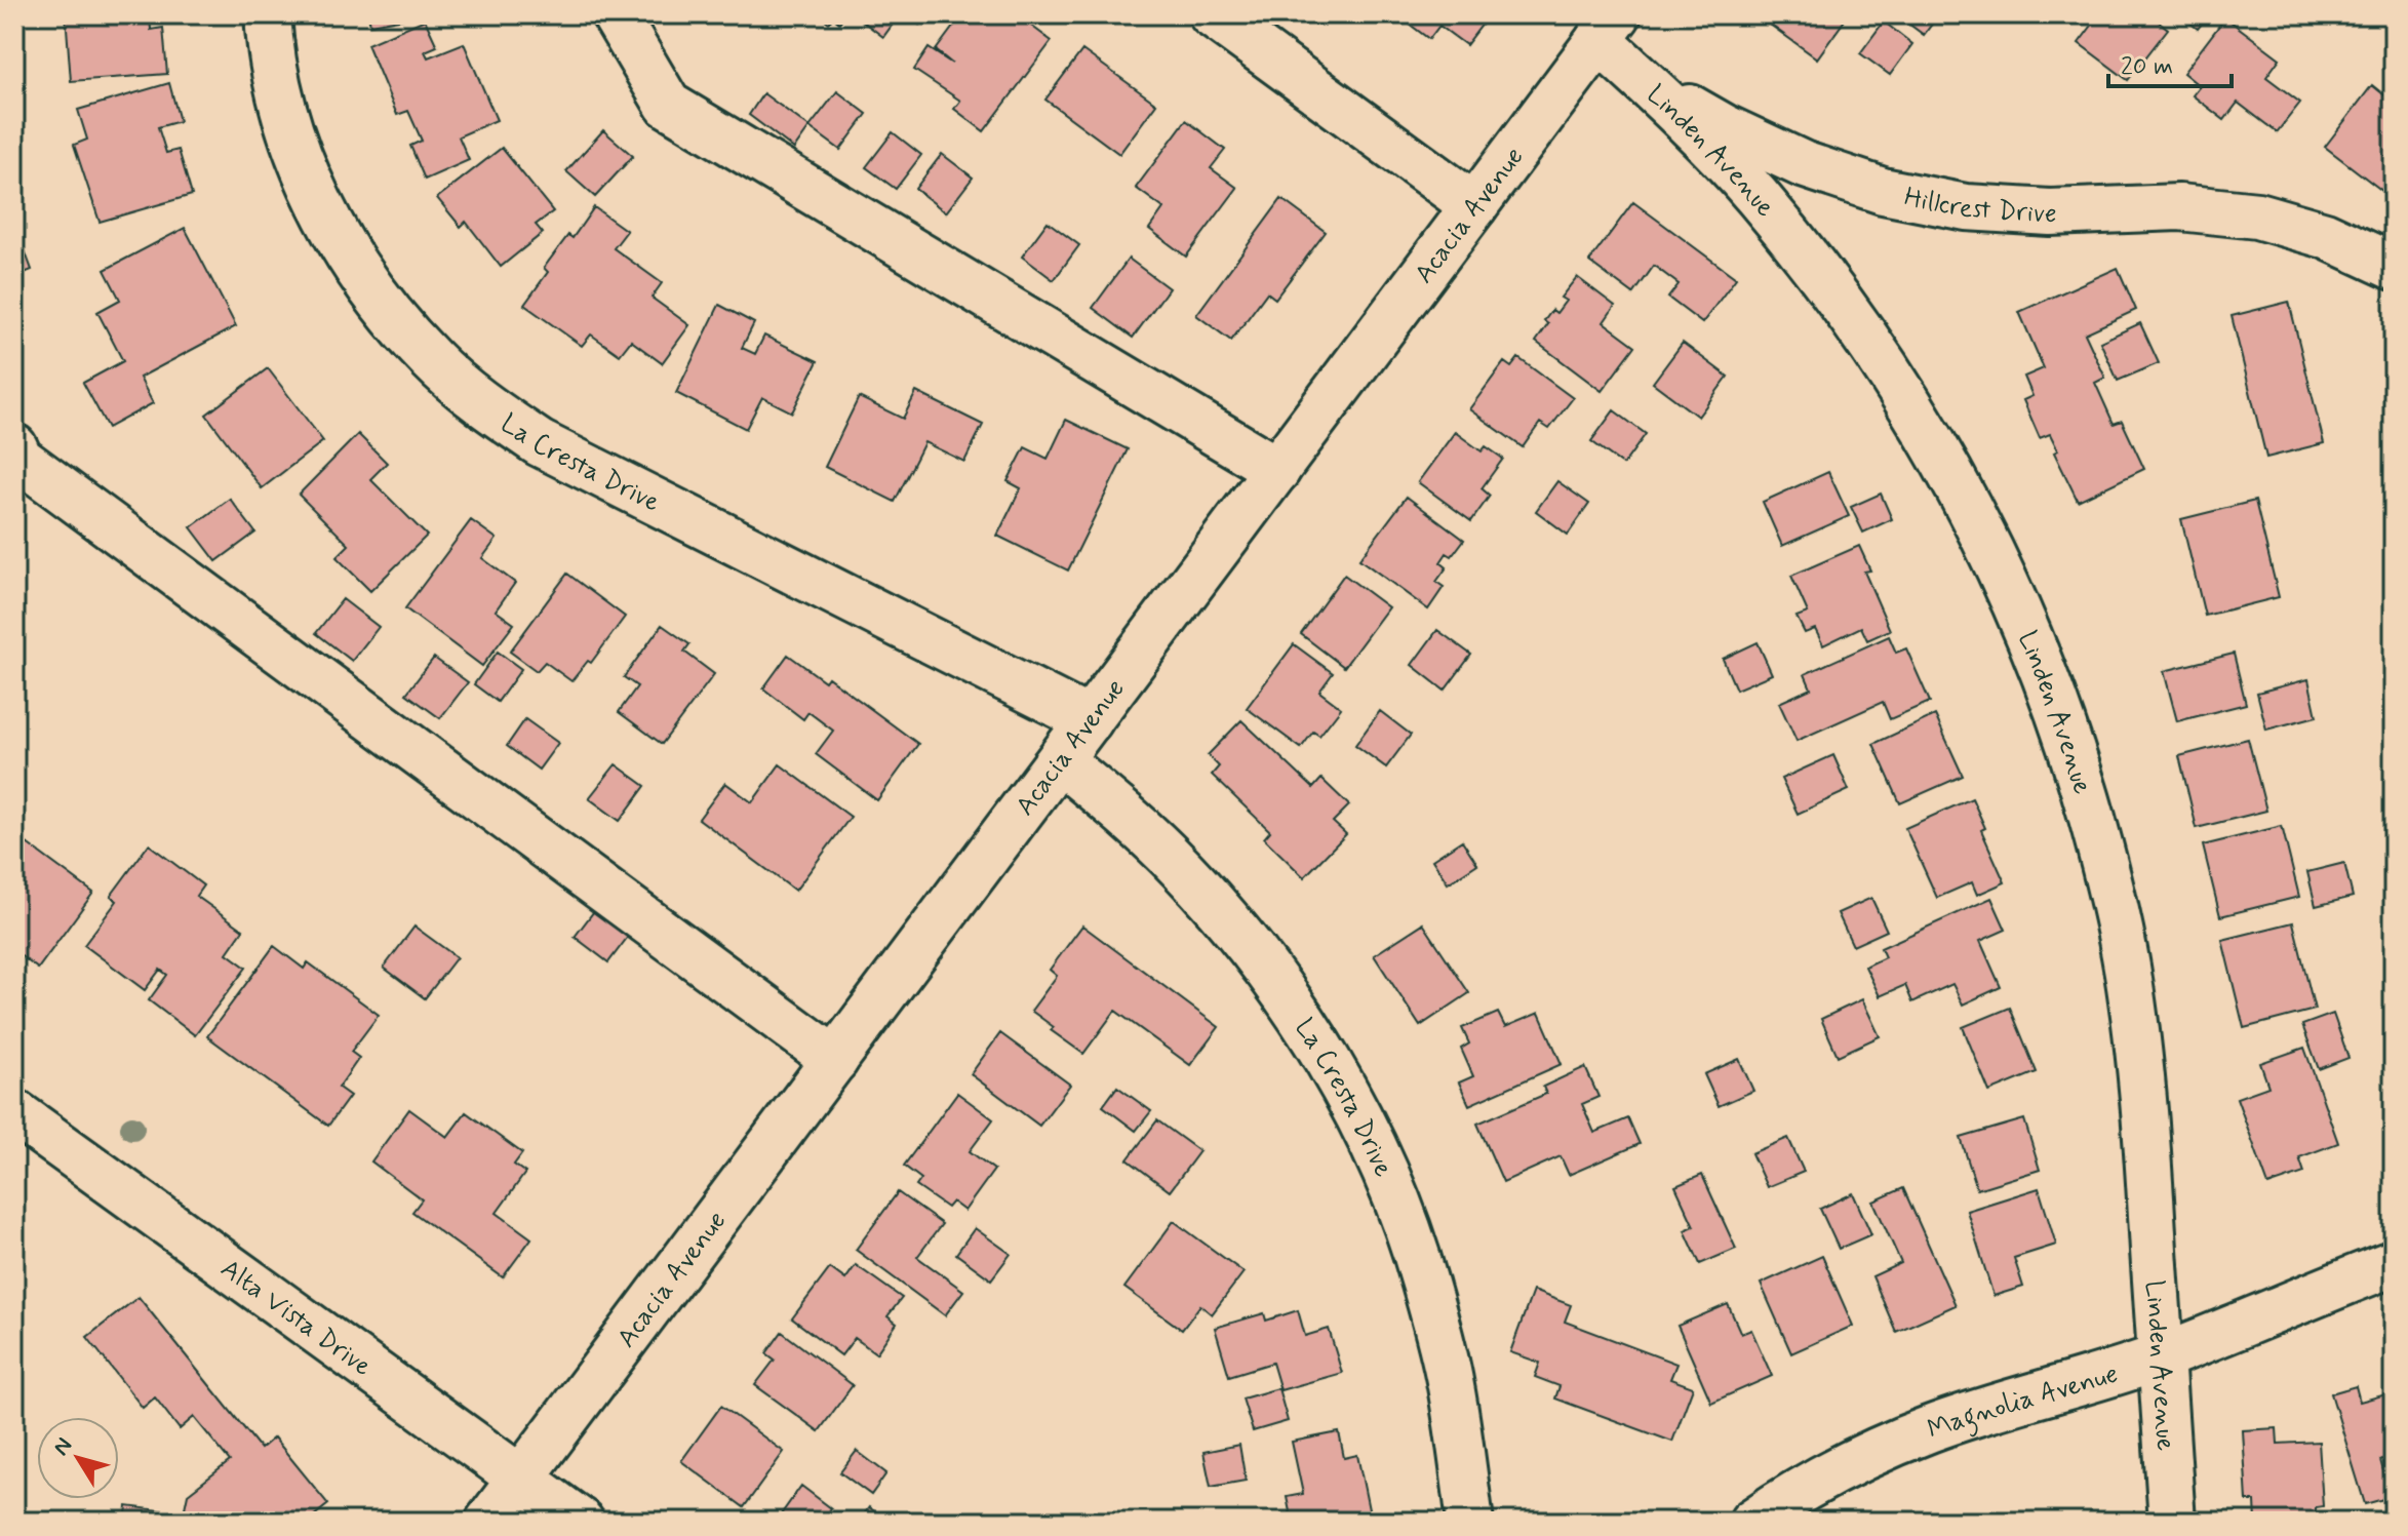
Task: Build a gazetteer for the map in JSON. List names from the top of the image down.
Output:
{
  "streets": {
    "street": [
      "Linden Avenue",
      "Hillcrest Drive",
      "Acacia Avenue",
      "La Cresta Drive",
      "Alta Vista Drive",
      "Magnolia Avenue"
    ]
  },
  "crossings": [
    ["Linden Avenue", "Hillcrest Drive"],
    ["Linden Avenue", "Acacia Avenue"],
    ["Linden Avenue", "Magnolia Avenue"],
    ["Hillcrest Drive", "Acacia Avenue"],
    ["Acacia Avenue", "La Cresta Drive"],
    ["Acacia Avenue", "Alta Vista Drive"]
  ],
  "scale_bar": "20 m",
  "north": "top left"
}
